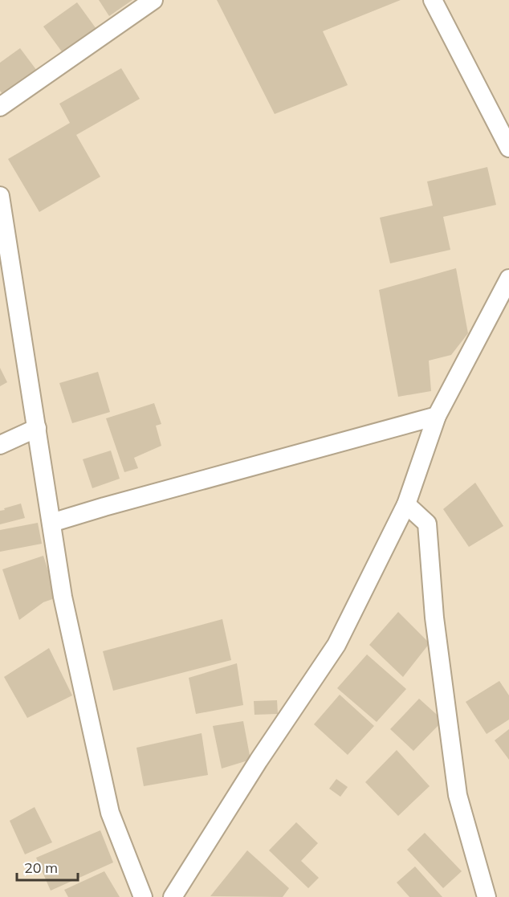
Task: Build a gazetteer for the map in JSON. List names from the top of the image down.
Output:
{
  "scale_bar": "20 m"
}
